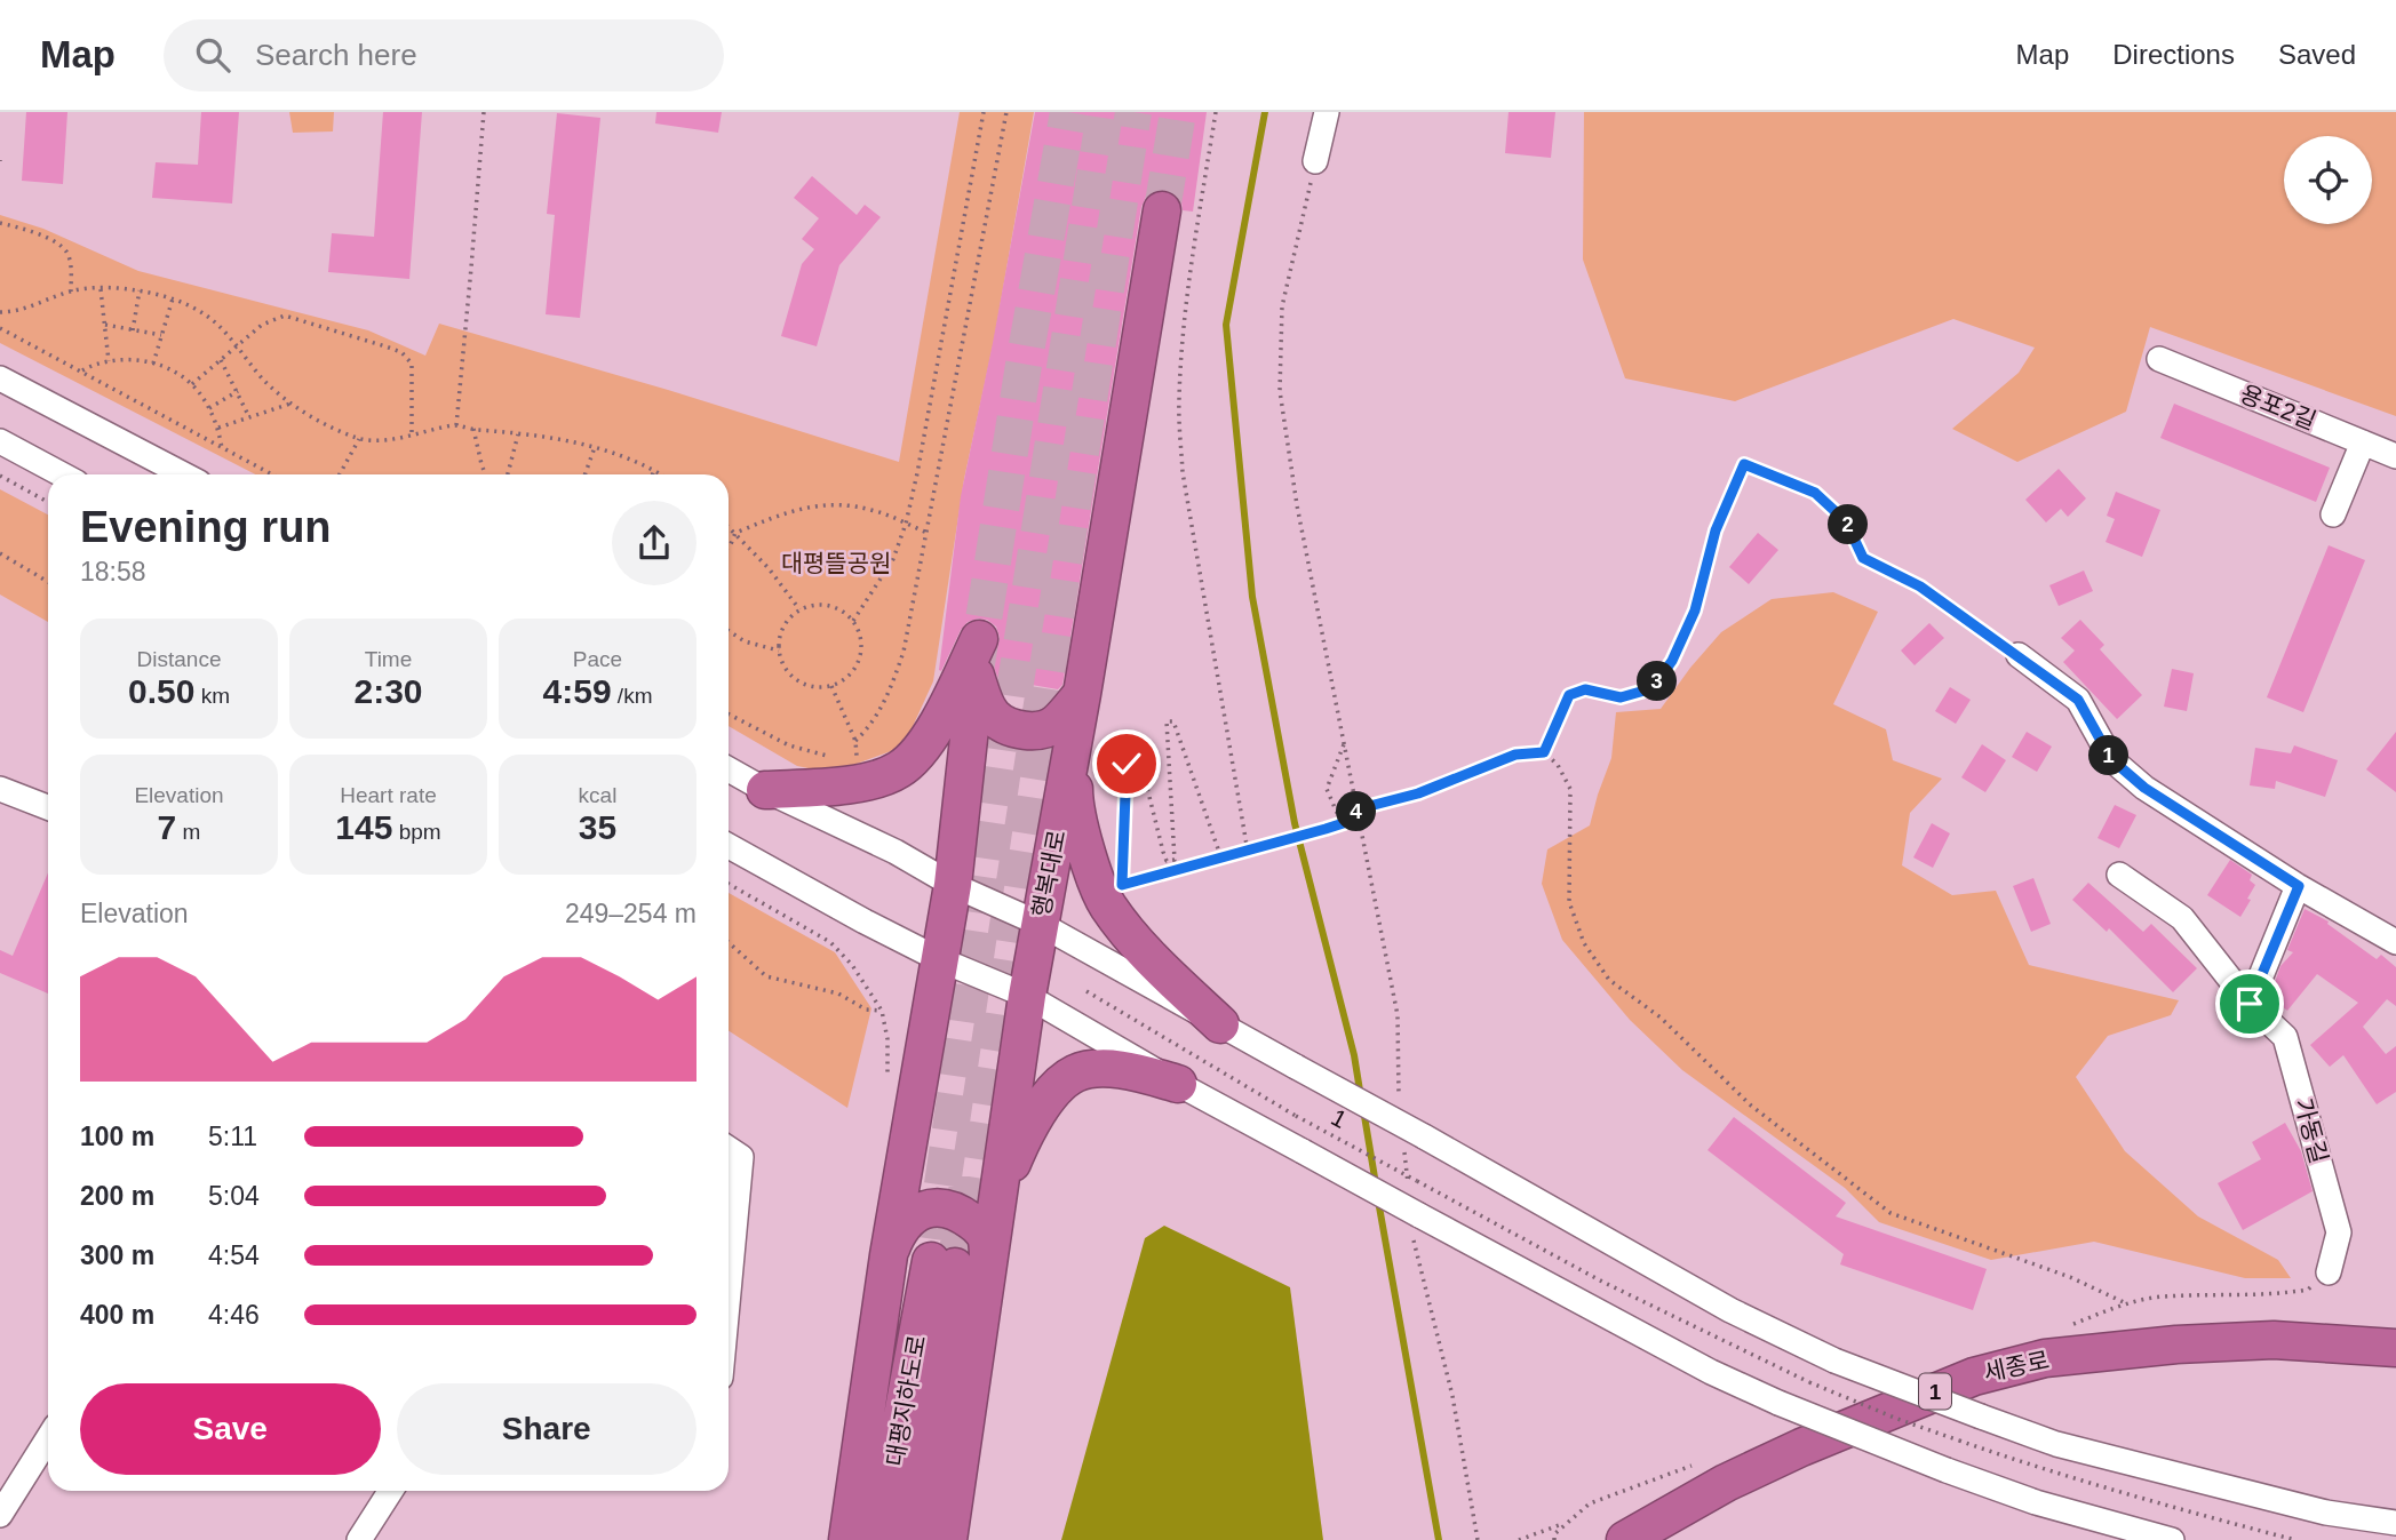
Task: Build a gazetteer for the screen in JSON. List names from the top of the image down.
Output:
{
  "streets": {
    "highway": [
      "행복대로",
      "1",
      "세종로",
      "대평지하도로"
    ],
    "street": ["용포2길", "가동길"]
  },
  "crossings": [
    ["행복대로", "대평지하도로"]
  ],
  "parks": ["대평뜰공원"],
  "page": {
    "header": "Map",
    "search": "Search here",
    "nav": ["Map", "Directions", "Saved"],
    "heading": ["Evening run", "18:58"],
    "pins": [
      "2",
      "3",
      "1",
      "4"
    ],
    "stats": [
      ["Distance", "0.50 km"],
      ["Time", "2:30"],
      ["Pace", "4:59 /km"],
      ["Elevation", "7 m"],
      ["Heart rate", "145 bpm"],
      ["kcal", "35"]
    ],
    "chart": ["Elevation", "249–254 m"],
    "list": [
      {
        "name": "100 m",
        "note": "5:11"
      },
      {
        "name": "200 m",
        "note": "5:04"
      },
      {
        "name": "300 m",
        "note": "4:54"
      },
      {
        "name": "400 m",
        "note": "4:46"
      }
    ],
    "buttons": ["Save", "Share"]
  }
}
